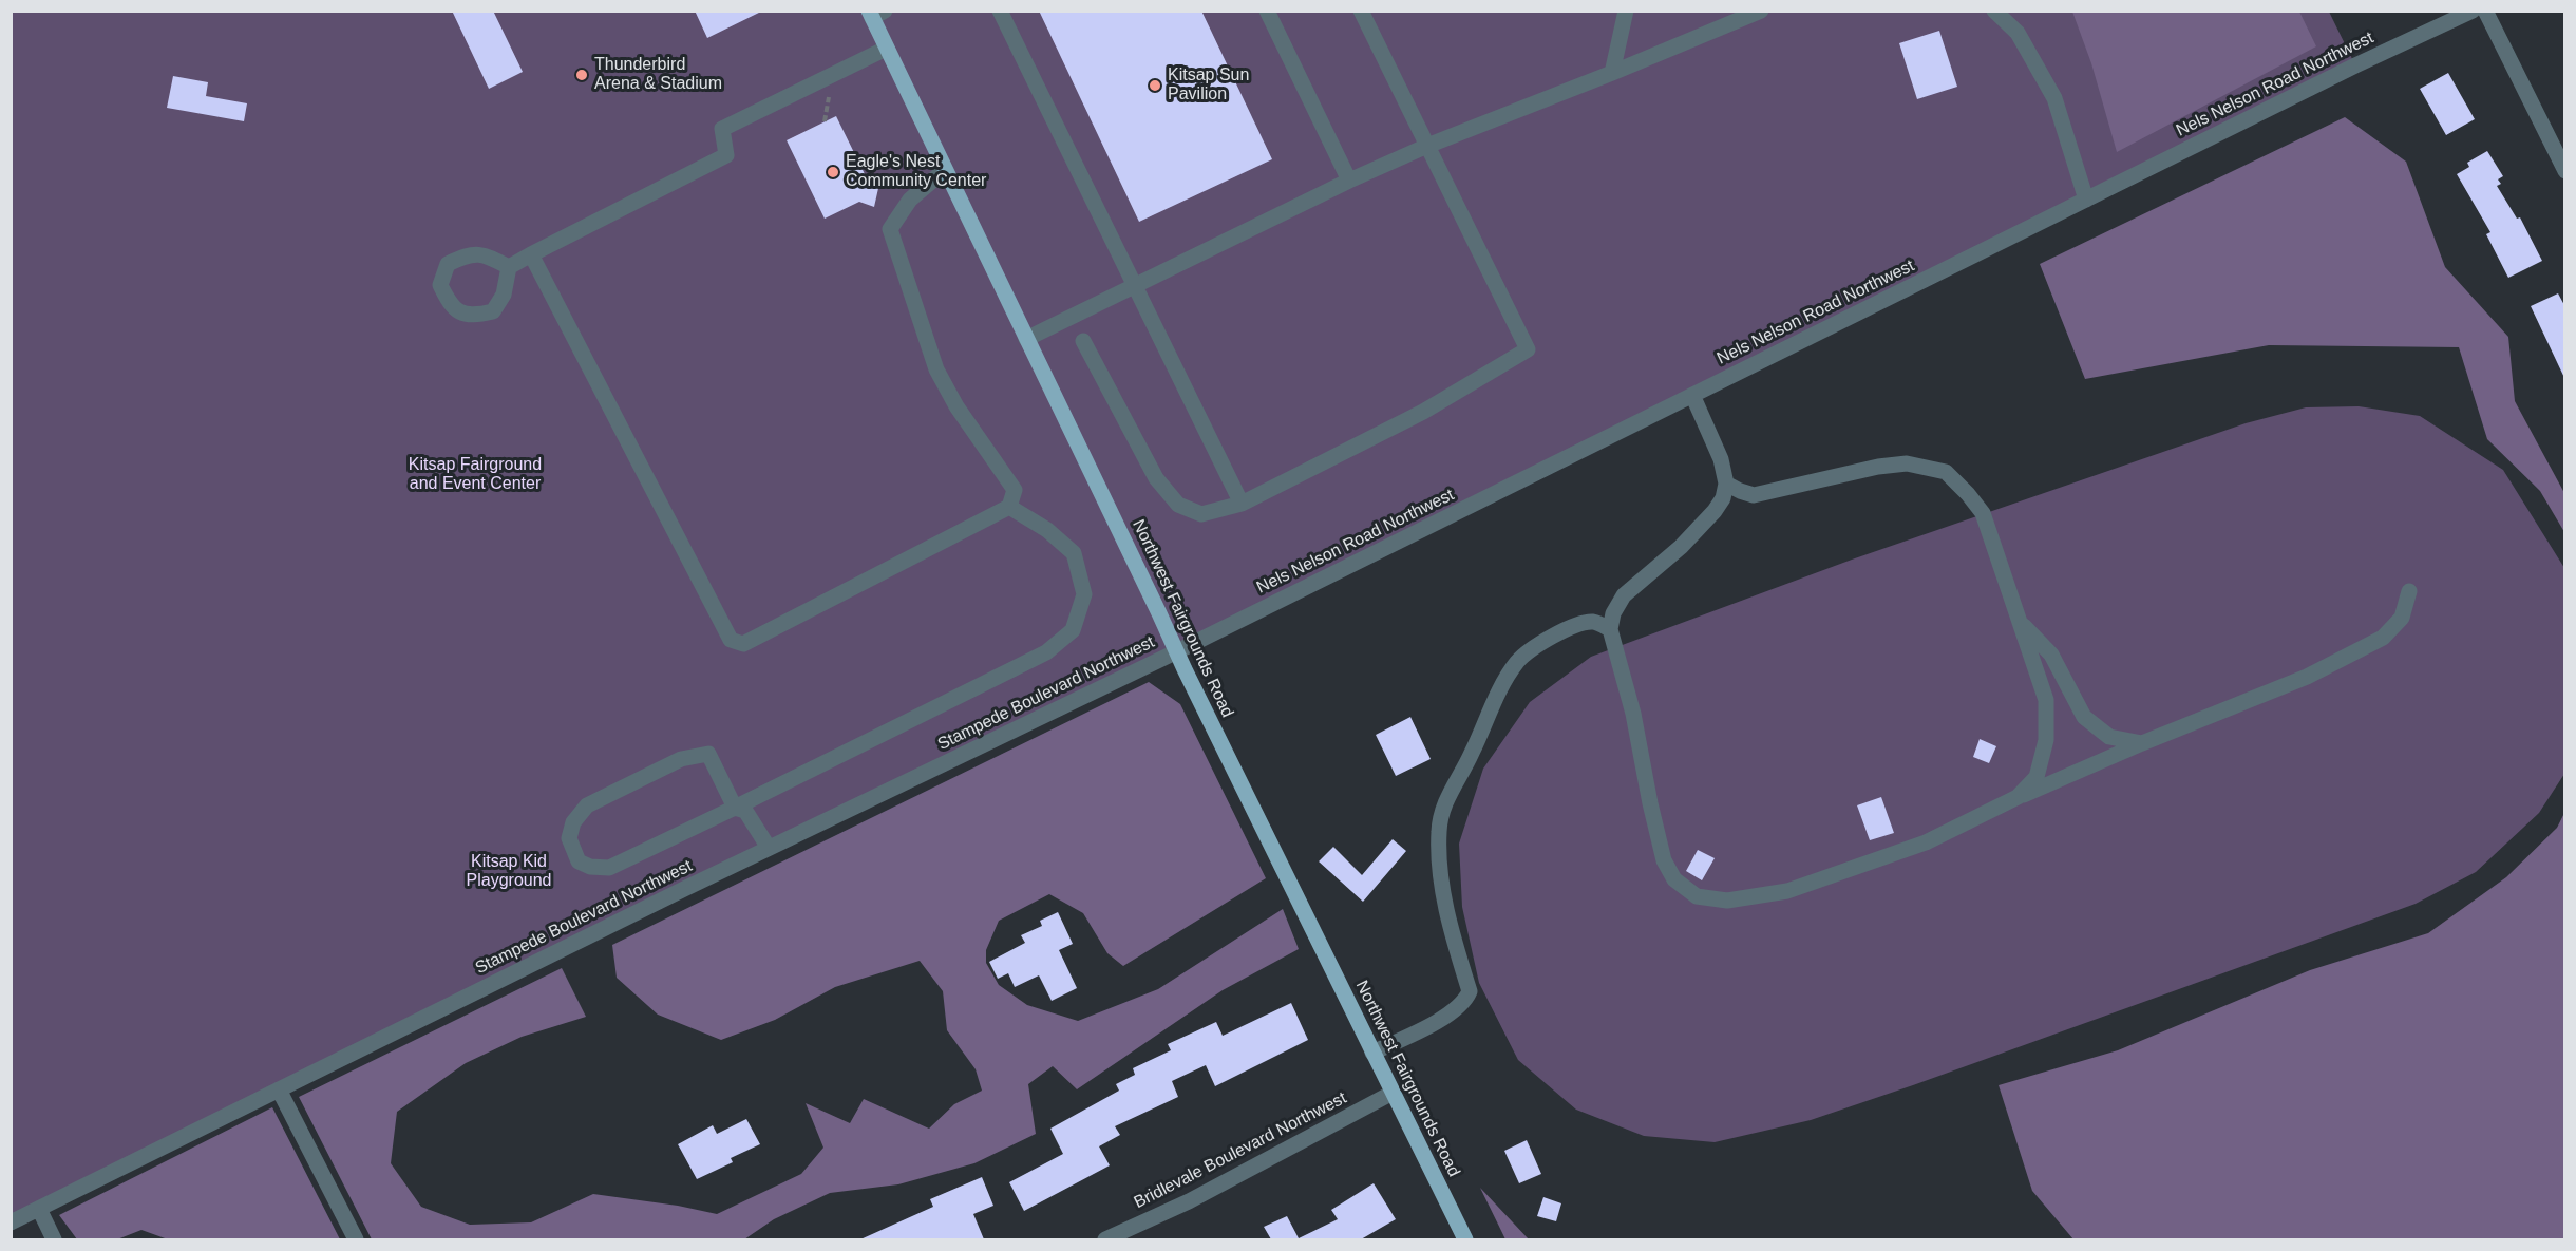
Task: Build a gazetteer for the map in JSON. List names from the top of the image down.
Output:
{
  "streets": {
    "main road": ["Northwest Fairgrounds Road"],
    "street": ["Nels Nelson Road Northwest", "Stampede Boulevard Northwest", "Bridlevale Boulevard Northwest"]
  },
  "crossings": [
    ["Nels Nelson Road Northwest", "Northwest Fairgrounds Road"],
    ["Nels Nelson Road Northwest", "Stampede Boulevard Northwest"],
    ["Northwest Fairgrounds Road", "Stampede Boulevard Northwest"],
    ["Northwest Fairgrounds Road", "Bridlevale Boulevard Northwest"]
  ],
  "parks": ["Kitsap Fairground and Event Center", "Kitsap Kid Playground"],
  "places": ["Thunderbird Arena & Stadium", "Kitsap Sun Pavilion", "Eagle's Nest Community Center"]
}
